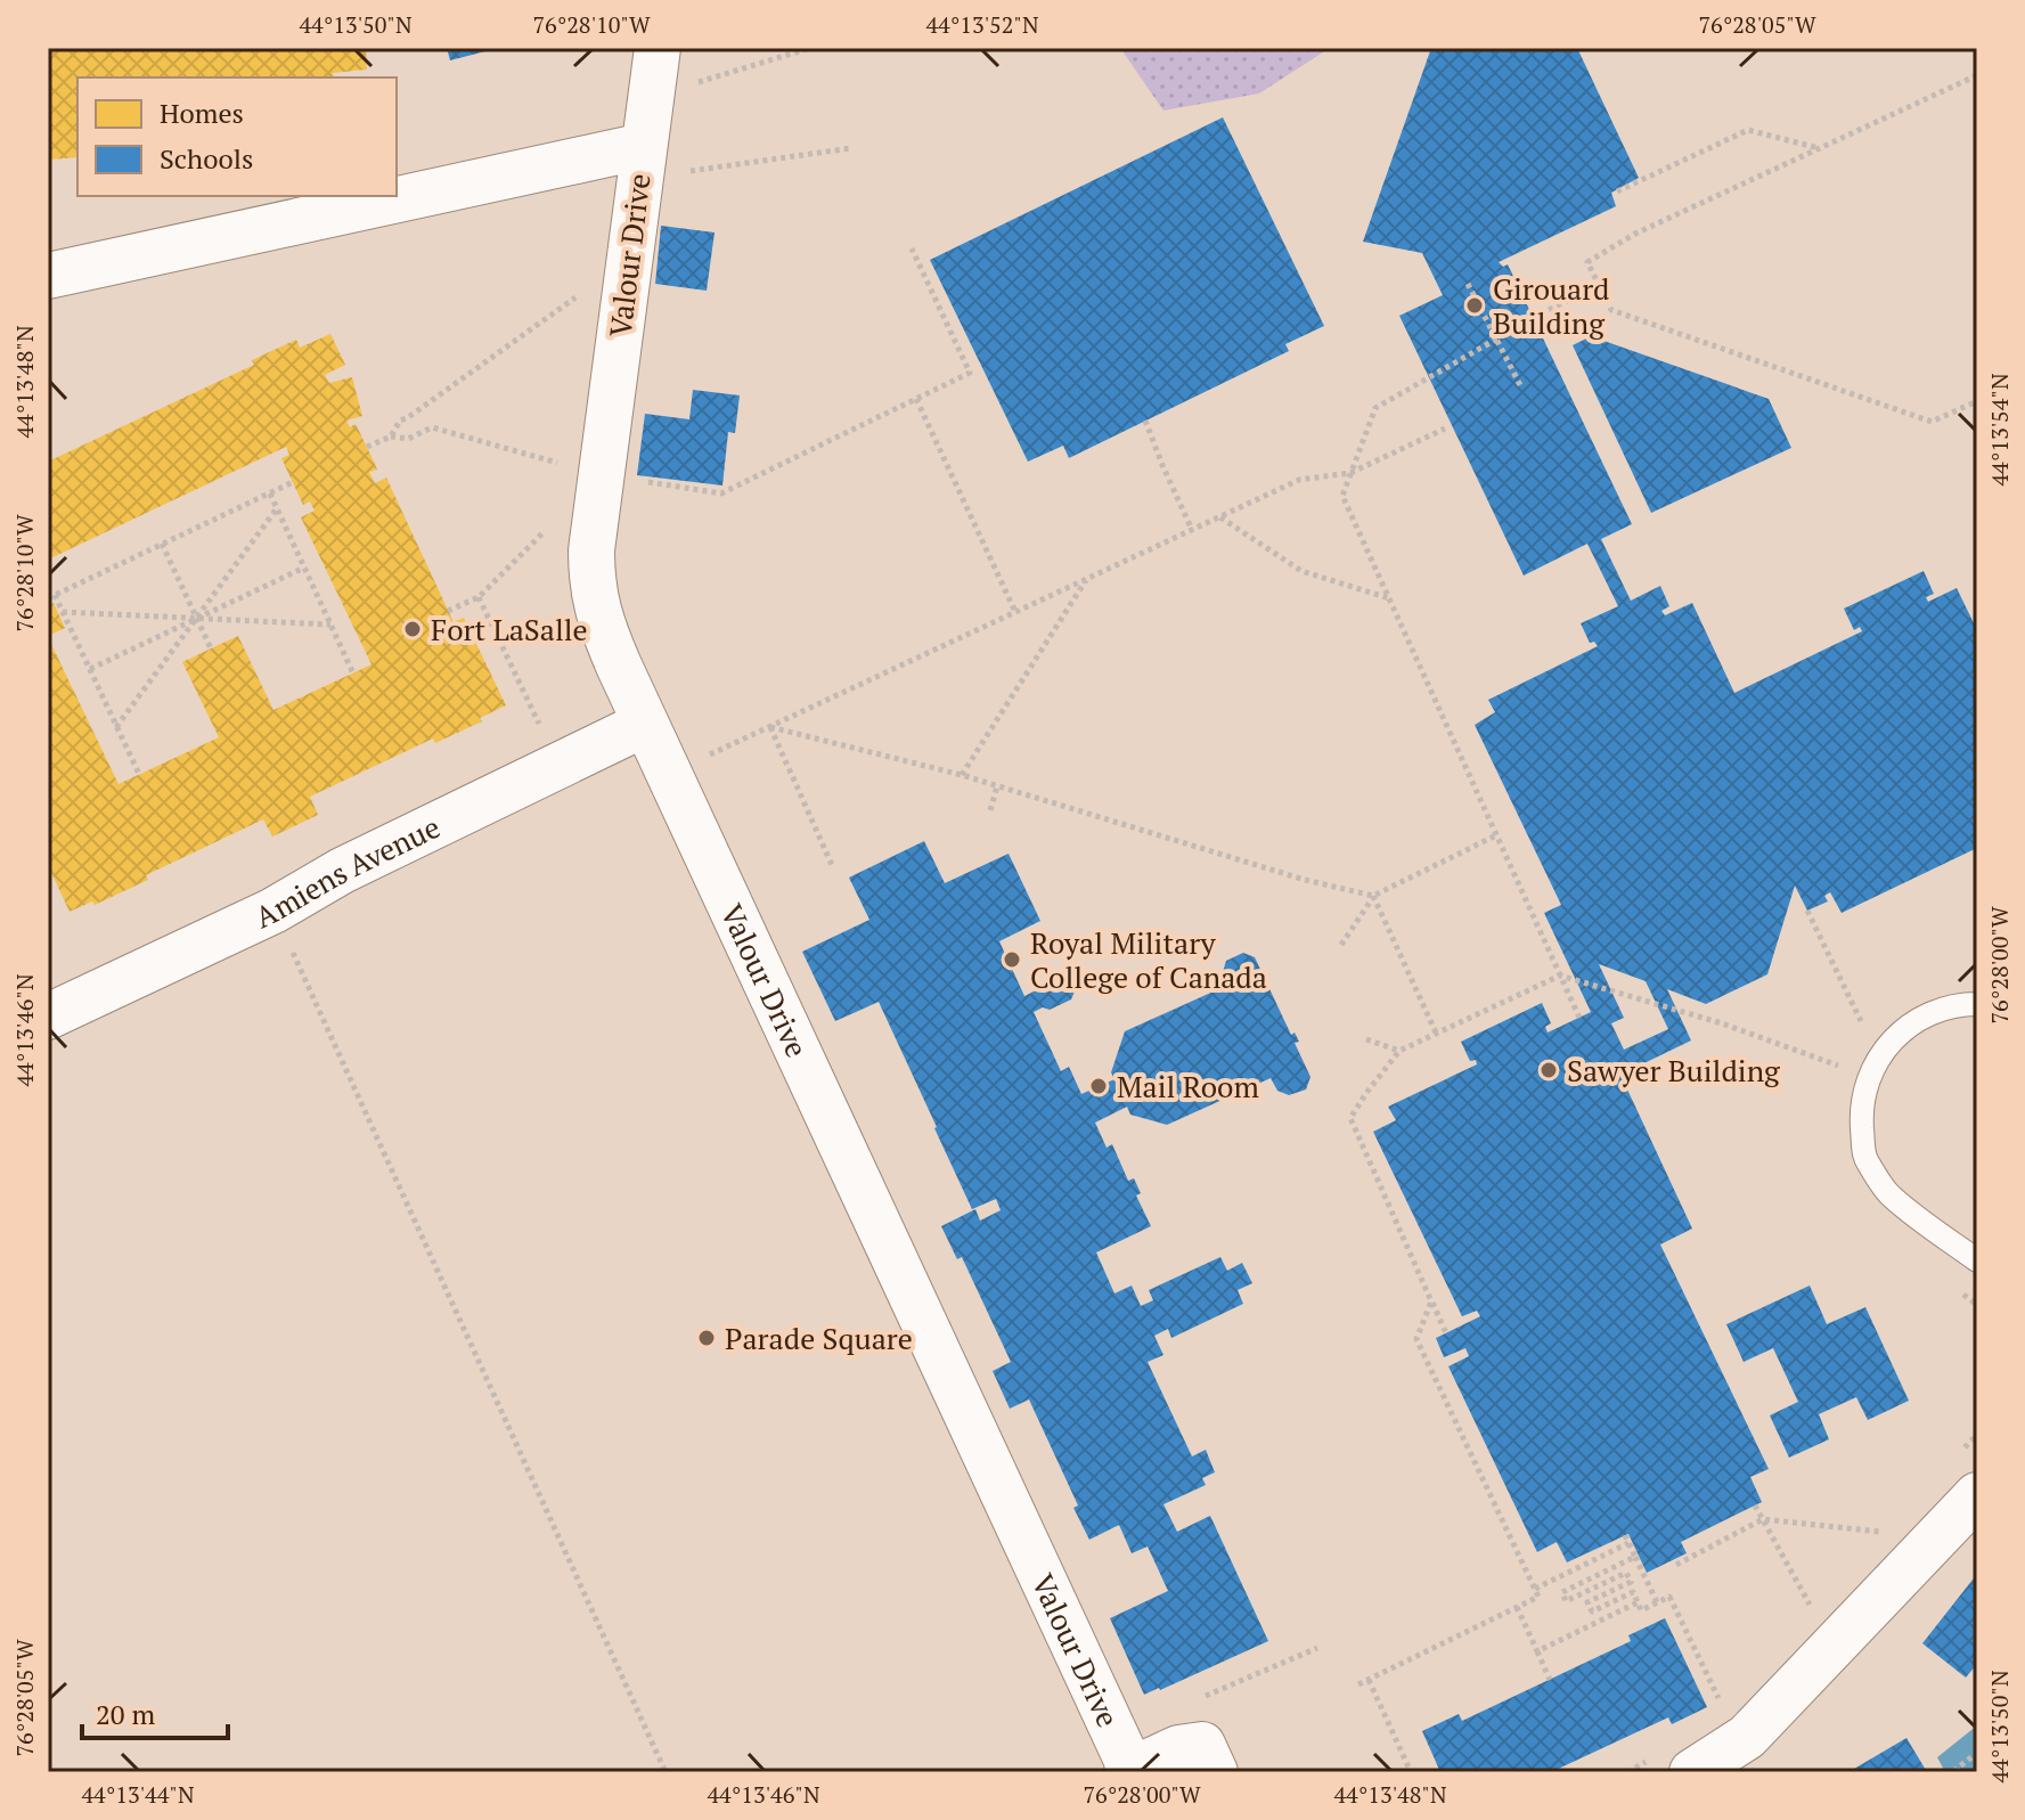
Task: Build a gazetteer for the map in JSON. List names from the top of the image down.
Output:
{
  "streets": {
    "street": ["Valour Drive", "Amiens Avenue"]
  },
  "crossings": [
    ["Valour Drive", "Amiens Avenue"]
  ],
  "places": [
    "Girouard Building",
    "Fort LaSalle",
    "Royal Military College of Canada",
    "Sawyer Building",
    "Mail Room",
    "Parade Square"
  ],
  "legend": ["Homes", "Schools"],
  "scale_bar": "20 m",
  "coordinates": [
    "44°13'50\"N",
    "76°28'10\"W",
    "44°13'52\"N",
    "76°28'05\"W",
    "44°13'48\"N",
    "44°13'54\"N",
    "76°28'00\"W",
    "44°13'46\"N",
    "44°13'44\"N"
  ]
}
